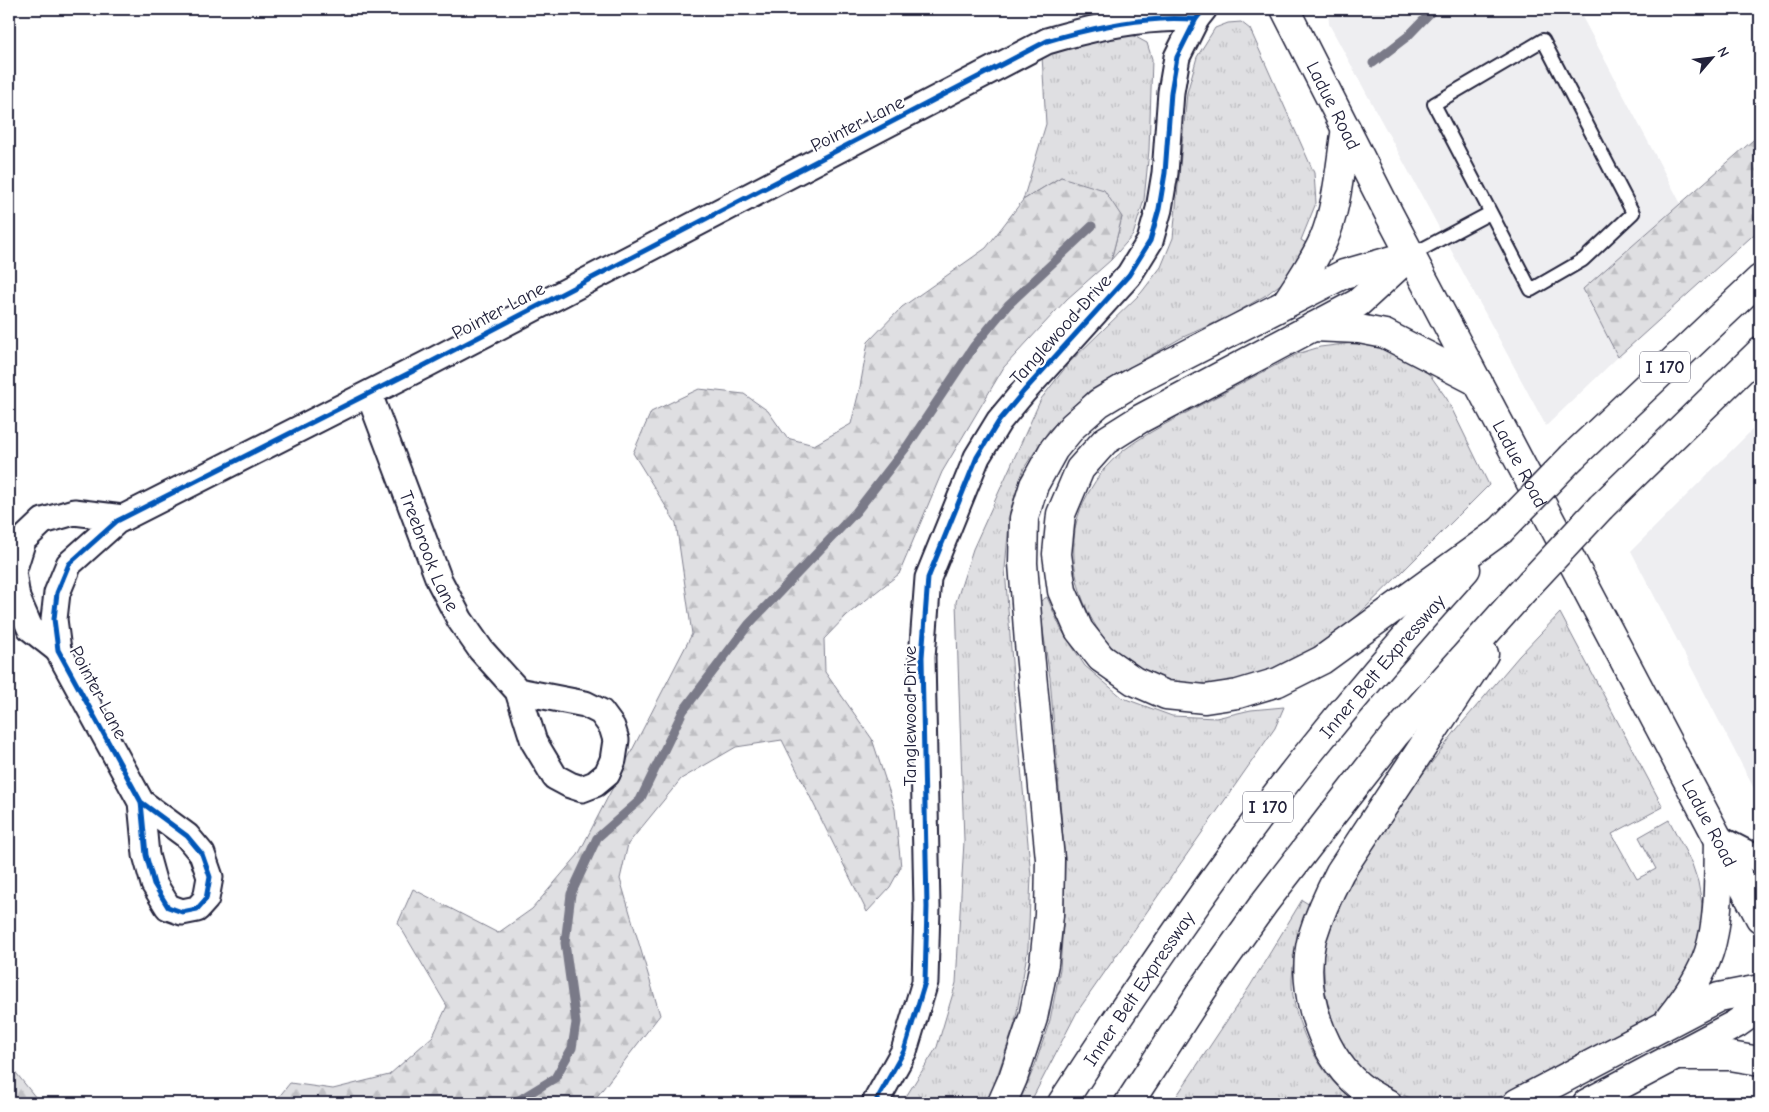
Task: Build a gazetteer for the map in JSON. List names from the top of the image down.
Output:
{
  "streets": {
    "main road": ["Ladue Road", "I 170", "Inner Belt Expressway"],
    "street": ["Pointer Lane", "Tanglewood Drive", "Treebrook Lane"]
  },
  "crossings": [
    ["Pointer Lane", "Tanglewood Drive"],
    ["Pointer Lane", "Treebrook Lane"]
  ],
  "north": "top right"
}
